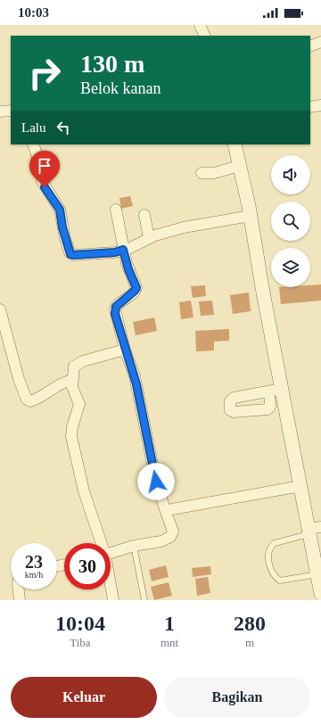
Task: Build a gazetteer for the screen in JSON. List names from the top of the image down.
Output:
{
  "page": {
    "status": "10:03",
    "turn": ["130 m", "Belok kanan"],
    "then": "Lalu",
    "speed": "23 km/h",
    "limit": "30",
    "eta": [
      "10:04",
      "Tiba",
      "1",
      "mnt",
      "280",
      "m"
    ],
    "buttons": ["Keluar", "Bagikan"]
  }
}
